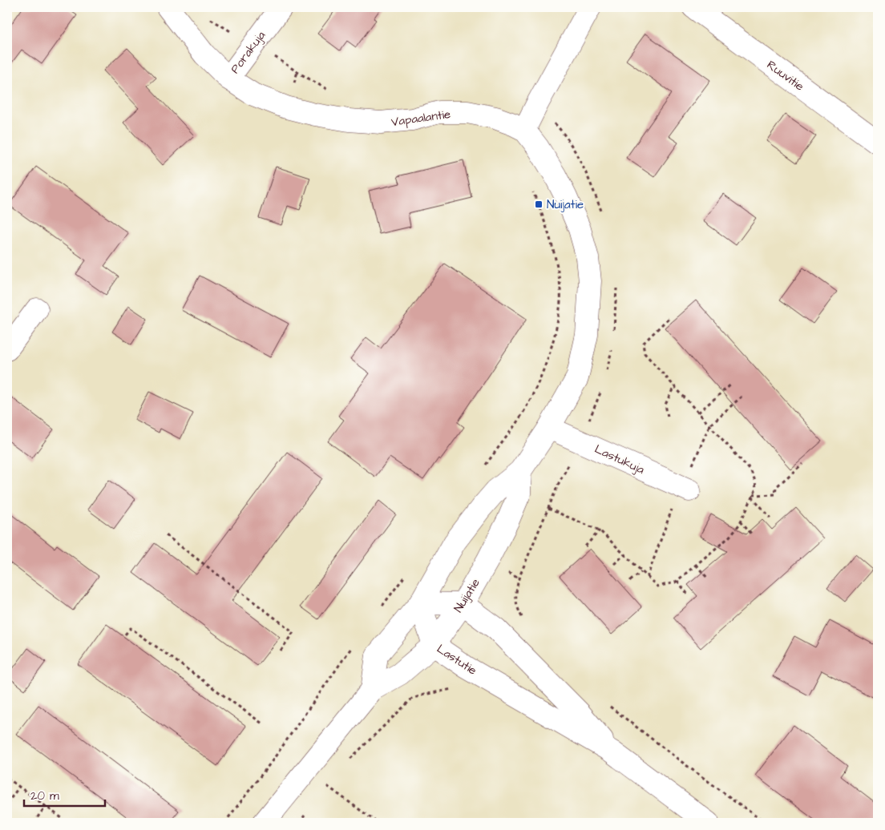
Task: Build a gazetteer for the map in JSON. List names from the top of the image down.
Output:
{
  "streets": {
    "street": [
      "Porakuja",
      "Ruuvitie",
      "Vapaalantie",
      "Lastukuja",
      "Nuijatie",
      "Lastutie"
    ]
  },
  "crossings": [
    ["Porakuja", "Vapaalantie"],
    ["Nuijatie", "Lastutie"]
  ],
  "places": {
    "transit": ["Nuijatie"]
  },
  "scale_bar": "20 m"
}
